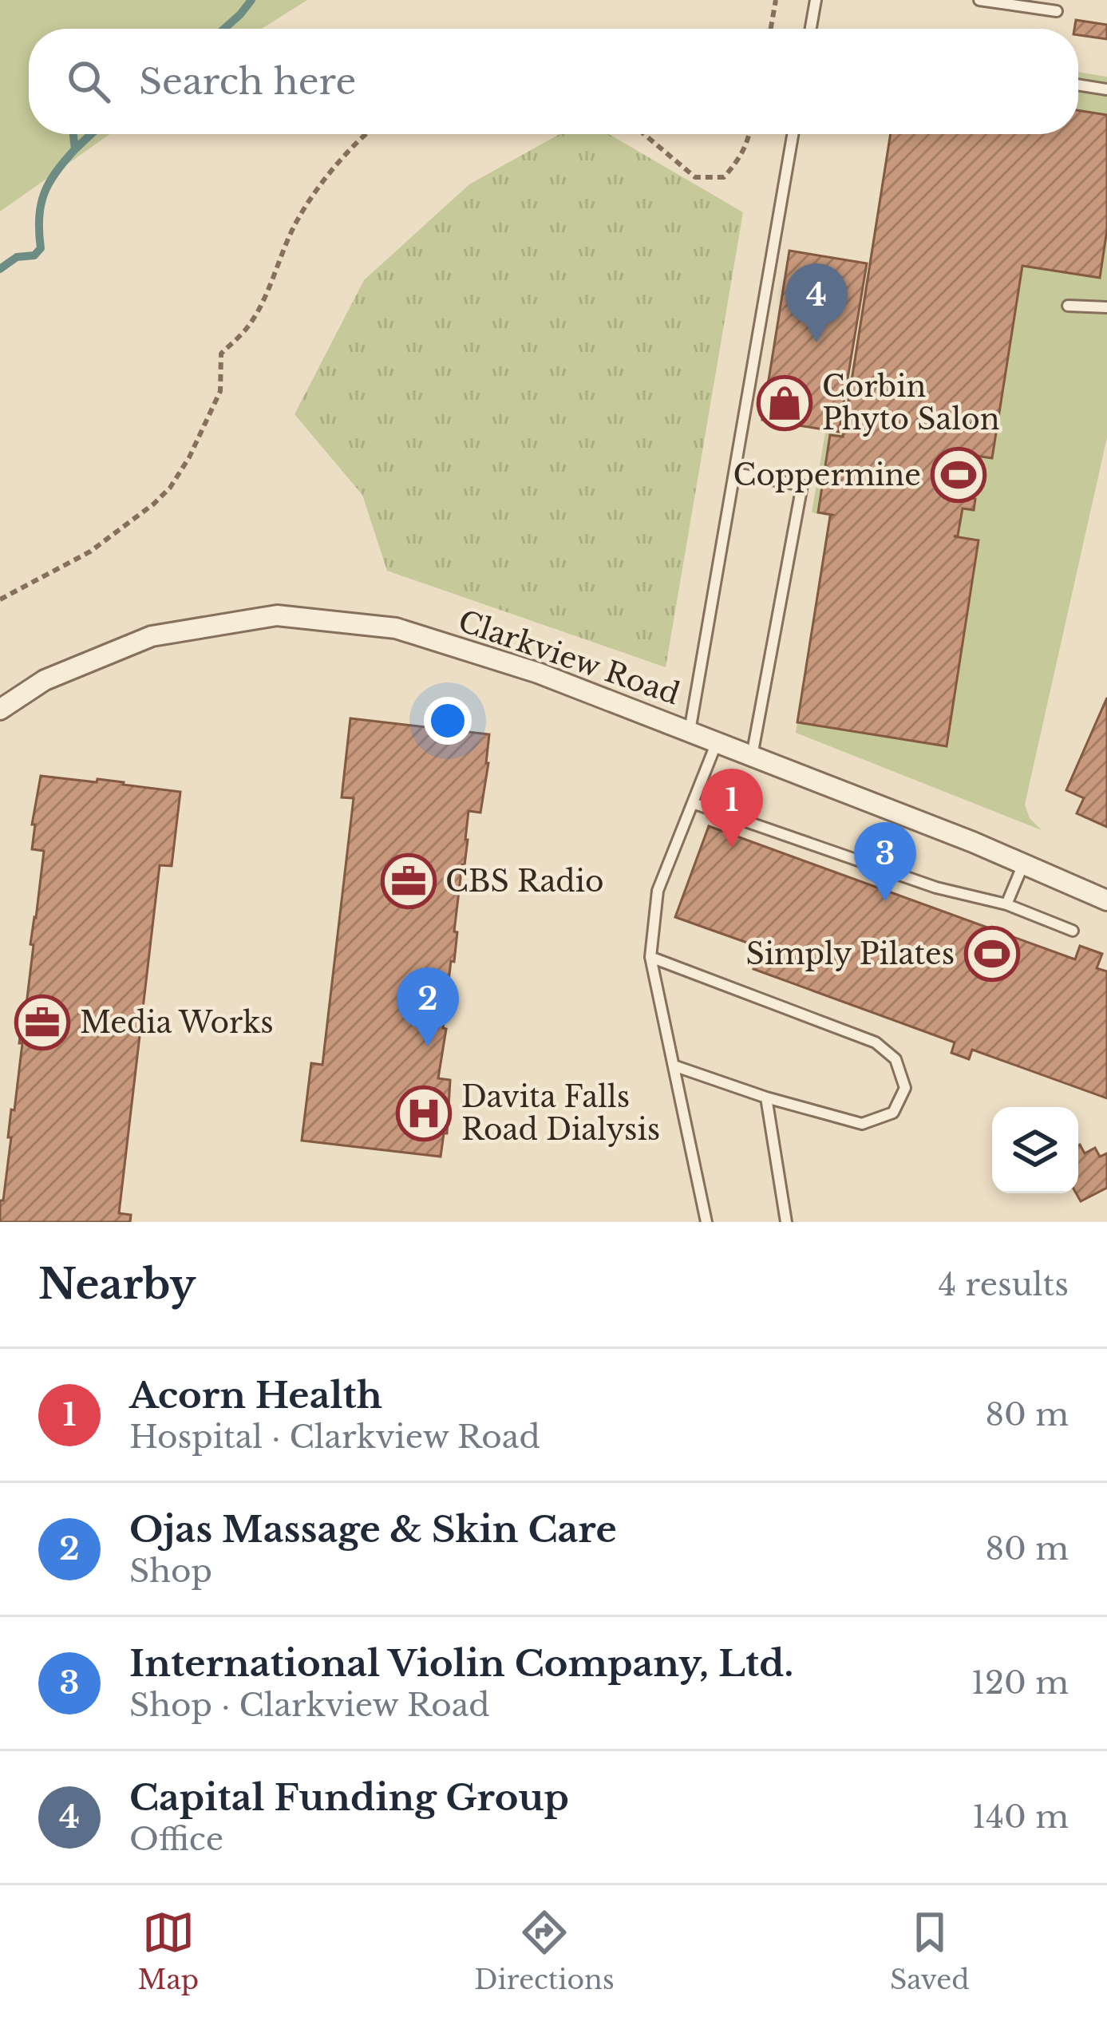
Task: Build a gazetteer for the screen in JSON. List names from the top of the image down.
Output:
{
  "streets": {
    "street": ["Clarkview Road"]
  },
  "places": {
    "shop": ["Corbin Phyto Salon"],
    "sports": ["Coppermine", "Simply Pilates"],
    "office": ["CBS Radio", "Media Works"],
    "hospital": ["Davita Falls Road Dialysis"]
  },
  "page": {
    "search": "Search here",
    "pins": [
      "4",
      "1",
      "3",
      "2"
    ],
    "heading": ["Nearby", "4 results"],
    "list": [
      {
        "mark": "1",
        "name": "Acorn Health",
        "note": "Hospital · Clarkview Road",
        "value": "80 m"
      },
      {
        "mark": "2",
        "name": "Ojas Massage & Skin Care",
        "note": "Shop",
        "value": "80 m"
      },
      {
        "mark": "3",
        "name": "International Violin Company, Ltd.",
        "note": "Shop · Clarkview Road",
        "value": "120 m"
      },
      {
        "mark": "4",
        "name": "Capital Funding Group",
        "note": "Office",
        "value": "140 m"
      }
    ],
    "nav": ["Map", "Directions", "Saved"]
  }
}
